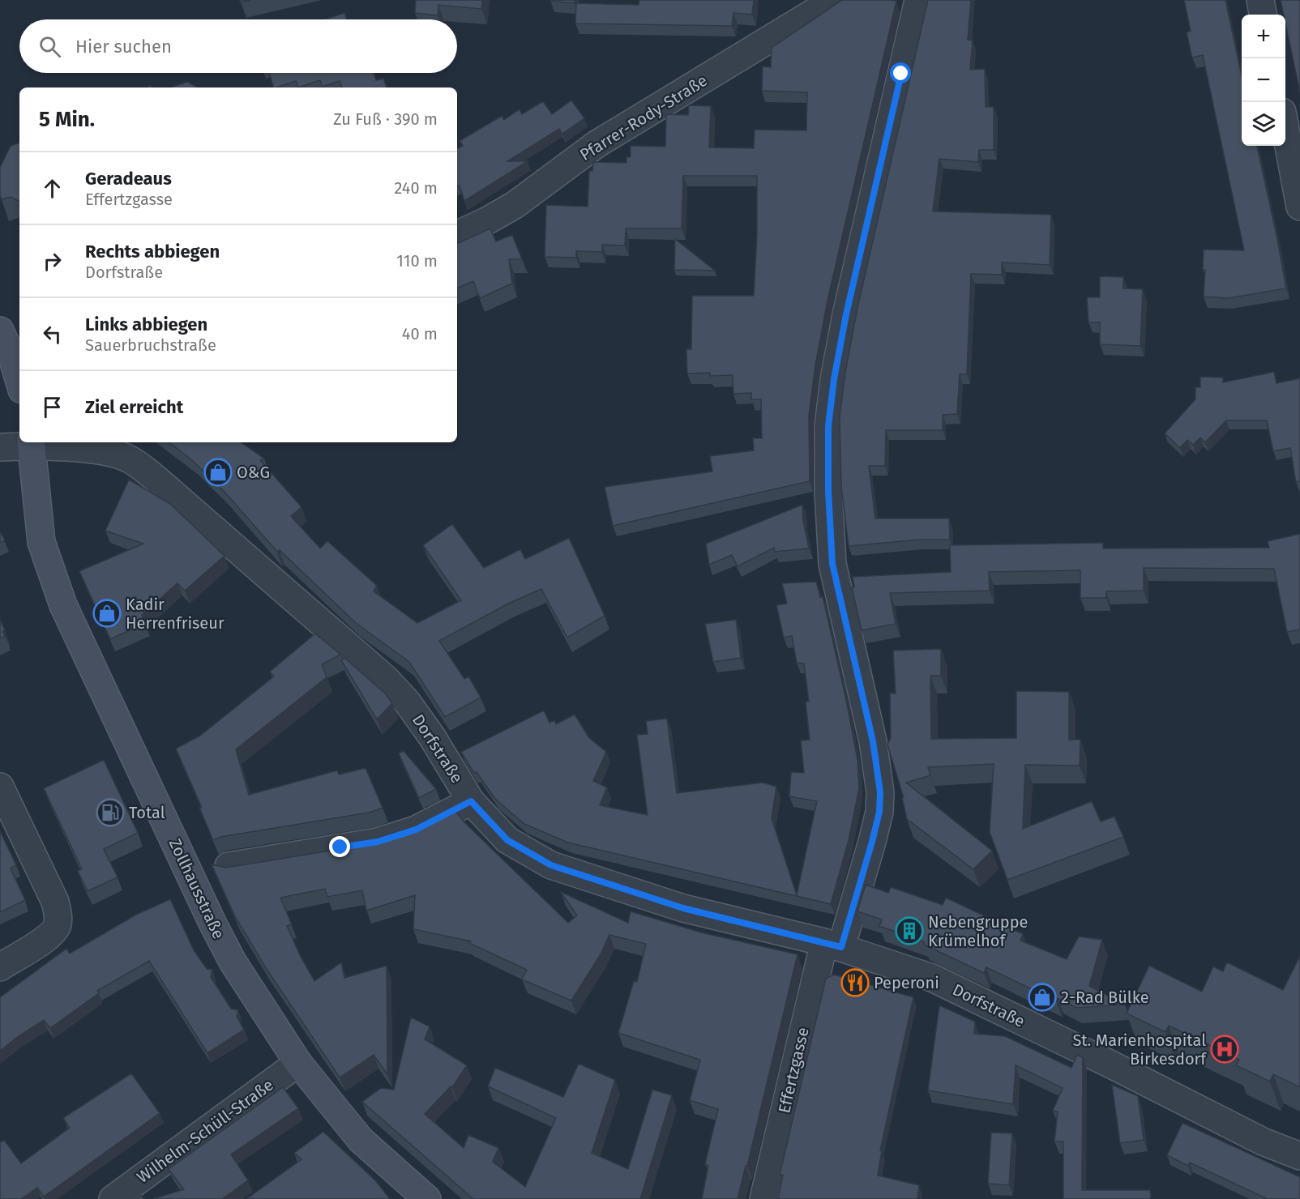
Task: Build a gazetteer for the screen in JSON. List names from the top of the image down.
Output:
{
  "streets": {
    "street": [
      "Pfarrer-Rody-Straße",
      "Dorfstraße",
      "Zollhausstraße",
      "Effertzgasse",
      "Wilhelm-Schüll-Straße"
    ]
  },
  "crossings": [
    ["Dorfstraße", "Zollhausstraße"],
    ["Dorfstraße", "Effertzgasse"],
    ["Zollhausstraße", "Wilhelm-Schüll-Straße"]
  ],
  "places": {
    "shop": ["O&G", "Kadir Herrenfriseur", "2-Rad Bülke"],
    "fuel station": ["Total"],
    "building": ["Nebengruppe Krümelhof"],
    "restaurant": ["Peperoni"],
    "hospital": ["St. Marienhospital Birkesdorf"]
  },
  "page": {
    "map_buttons": ["+", "−"],
    "search": "Hier suchen",
    "heading": ["5 Min.", "Zu Fuß · 390 m"],
    "list": [
      ["Geradeaus", "Effertzgasse", "240 m"],
      ["Rechts abbiegen", "Dorfstraße", "110 m"],
      ["Links abbiegen", "Sauerbruchstraße", "40 m"],
      "Ziel erreicht"
    ]
  }
}
